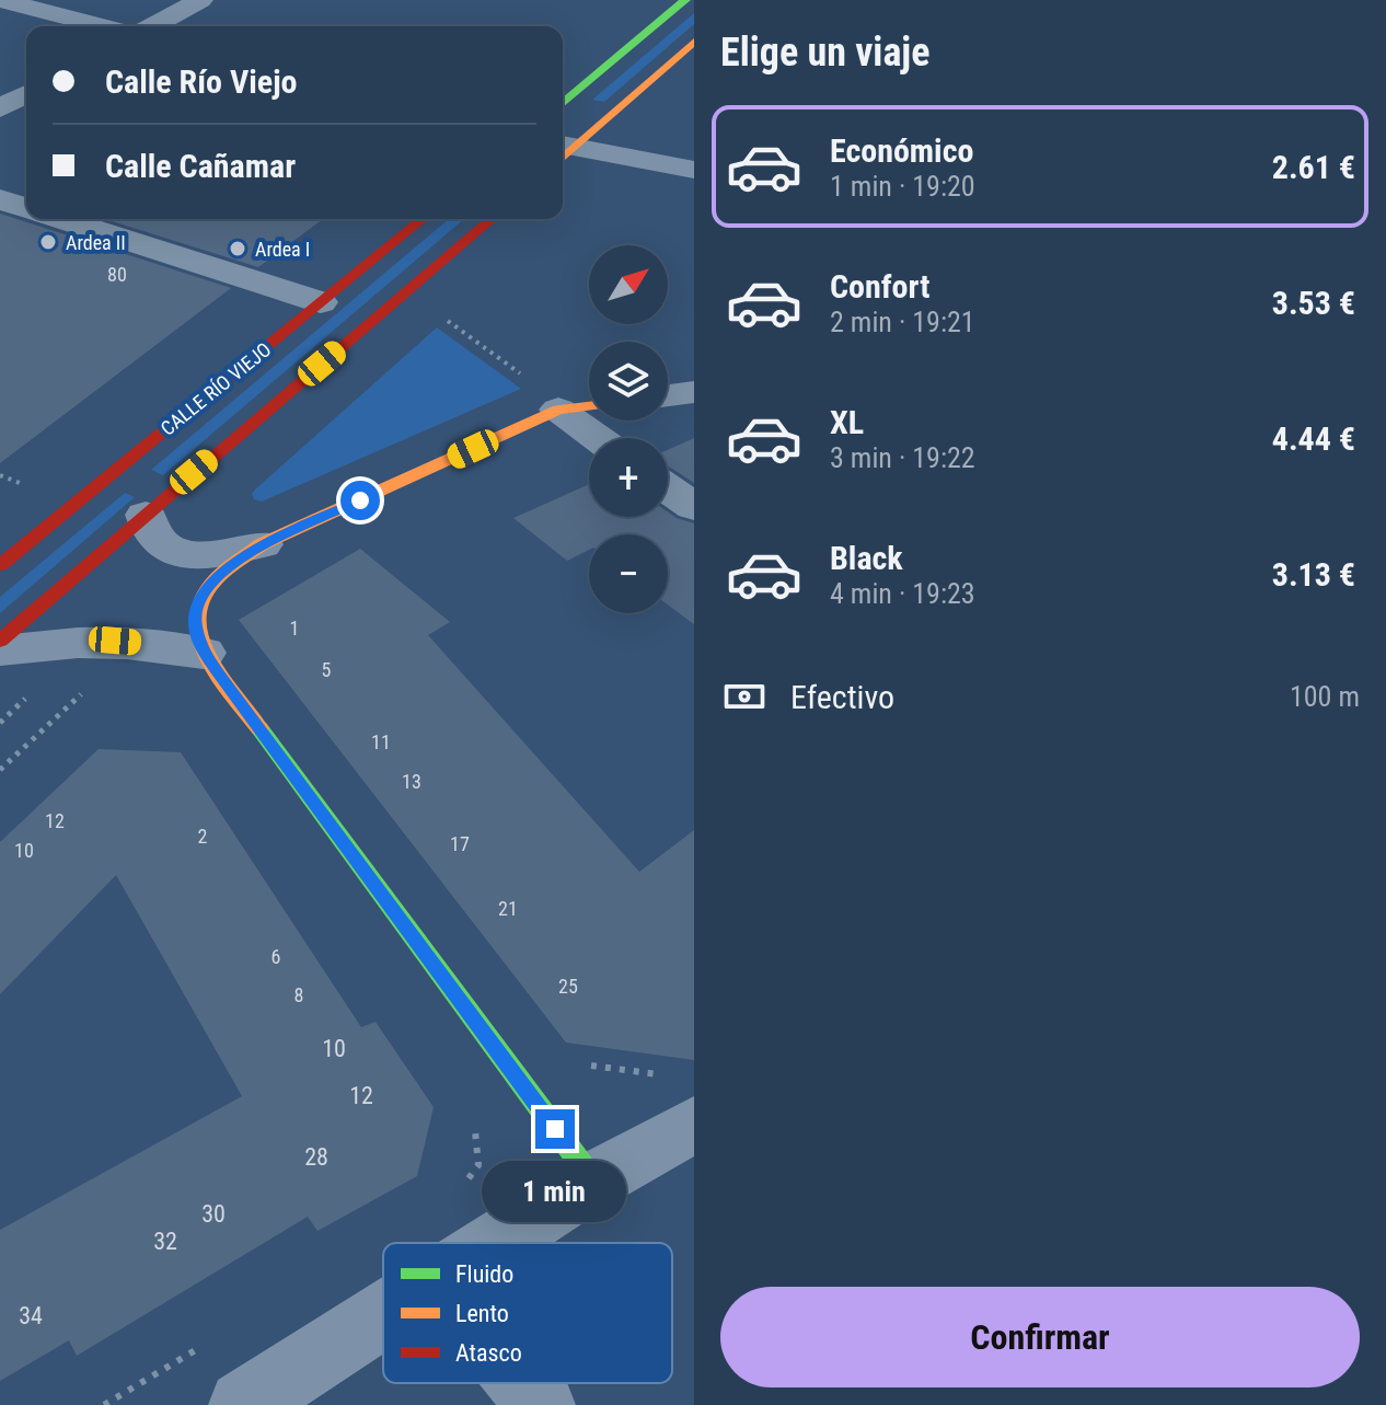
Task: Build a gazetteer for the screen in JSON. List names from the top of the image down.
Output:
{
  "streets": {
    "main road": ["CALLE RÍO VIEJO"]
  },
  "places": ["Ardea II", "Ardea I"],
  "house_numbers": [
    "80",
    "1",
    "5",
    "11",
    "13",
    "12",
    "2",
    "17",
    "10",
    "21",
    "6",
    "25",
    "8",
    "10",
    "12",
    "28",
    "30",
    "32",
    "34"
  ],
  "legend": ["Fluido", "Lento", "Atasco"],
  "north": "top right",
  "page": {
    "heading": "Elige un viaje",
    "banner": ["Calle Río Viejo", "Calle Cañamar"],
    "list": [
      {
        "name": "Económico",
        "note": "1 min · 19:20",
        "value": "2.61 €"
      },
      {
        "name": "Confort",
        "note": "2 min · 19:21",
        "value": "3.53 €"
      },
      {
        "name": "XL",
        "note": "3 min · 19:22",
        "value": "4.44 €"
      },
      {
        "name": "Black",
        "note": "4 min · 19:23",
        "value": "3.13 €"
      }
    ],
    "map_buttons": ["+", "−"],
    "pay": ["Efectivo", "100 m"],
    "bubble": "1 min",
    "buttons": "Confirmar"
  }
}
